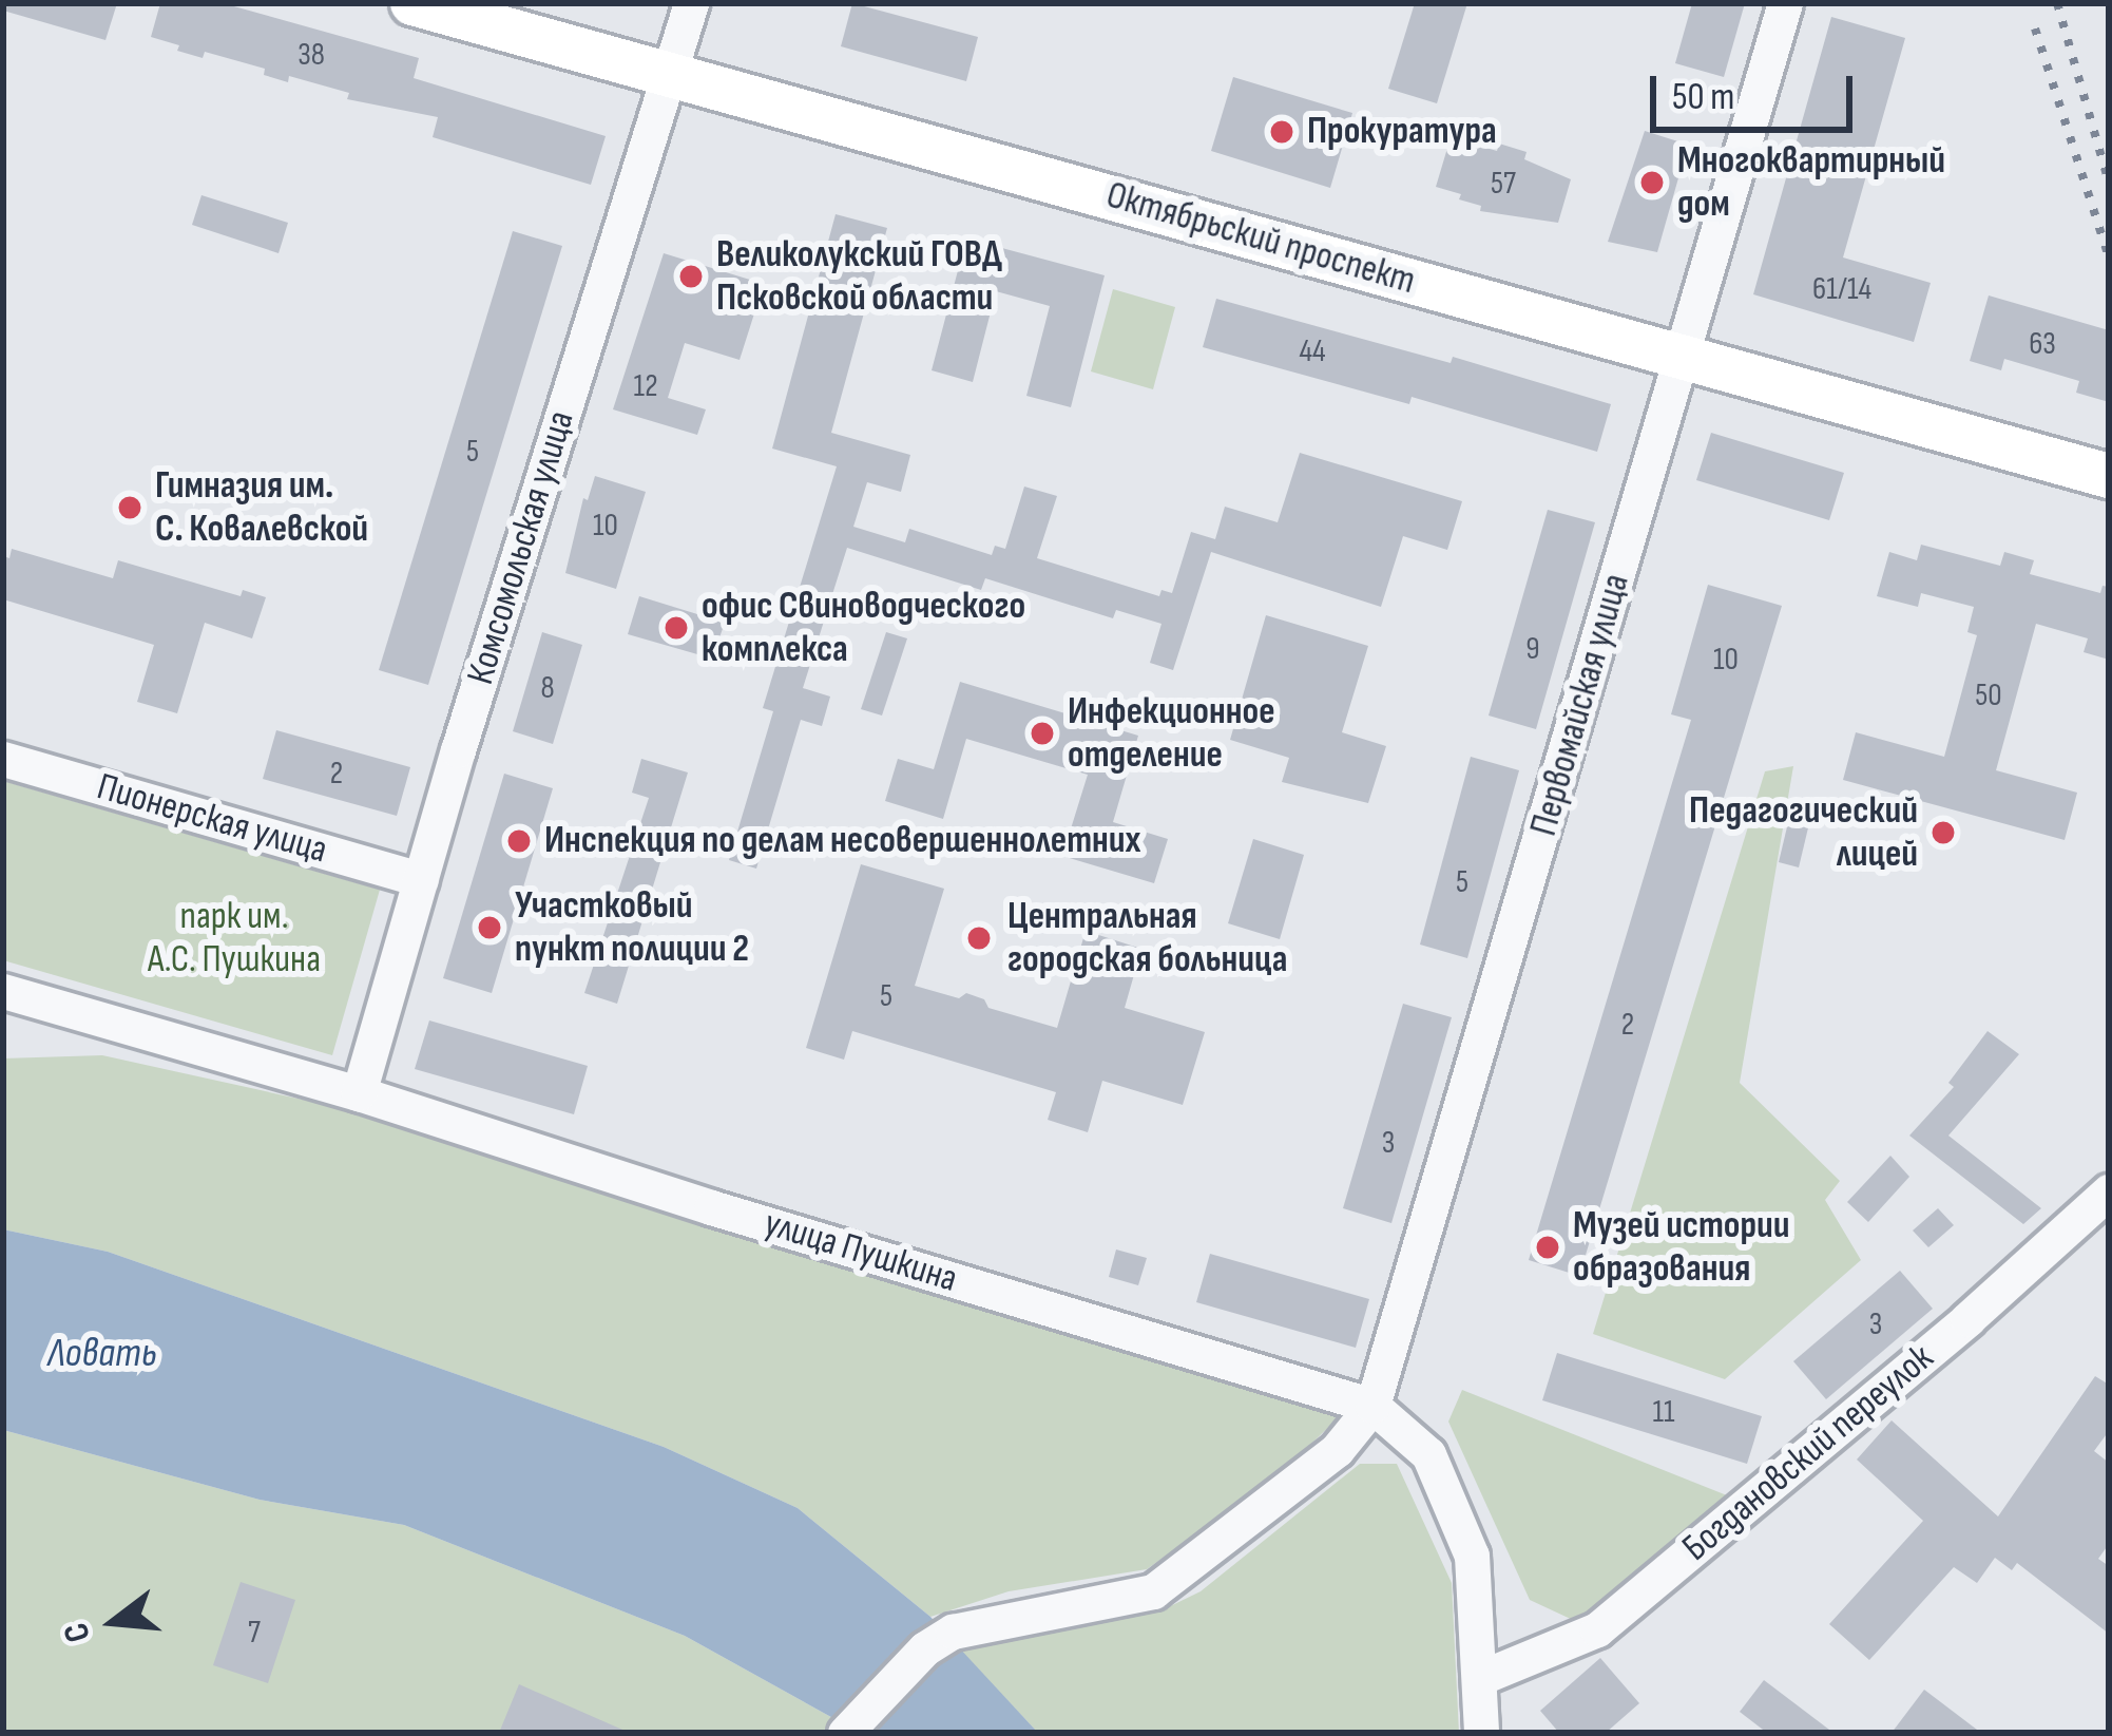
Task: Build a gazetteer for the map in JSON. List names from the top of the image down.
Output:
{
  "streets": {
    "main road": ["Октябрьский проспект"],
    "street": [
      "Комсомольская улица",
      "Первомайская улица",
      "Пионерская улица",
      "улица Пушкина",
      "Богдановский переулок"
    ]
  },
  "crossings": [
    ["Октябрьский проспект", "Комсомольская улица"],
    ["Октябрьский проспект", "Первомайская улица"],
    ["Комсомольская улица", "Пионерская улица"],
    ["Комсомольская улица", "улица Пушкина"],
    ["Первомайская улица", "улица Пушкина"],
    ["улица Пушкина", "Богдановский переулок"]
  ],
  "water": ["Ловать"],
  "parks": ["парк им. А.С. Пушкина"],
  "places": [
    "Прокуратура",
    "Многоквартирный дом",
    "Великолукский ГОВД Псковской области",
    "Гимназия им. С. Ковалевской",
    "офис Свиноводческого комплекса",
    "Инфекционное отделение",
    "Педагогический лицей",
    "Инспекция по делам несовершеннолетних",
    "Участковый пункт полиции 2",
    "Центральная городская больница",
    "Музей истории образования"
  ],
  "house_numbers": [
    "38",
    "57",
    "61/14",
    "63",
    "44",
    "12",
    "5",
    "10",
    "9",
    "10",
    "8",
    "50",
    "2",
    "5",
    "5",
    "2",
    "3",
    "3",
    "11",
    "7"
  ],
  "scale_bar": "50 m",
  "north": "left"
}
